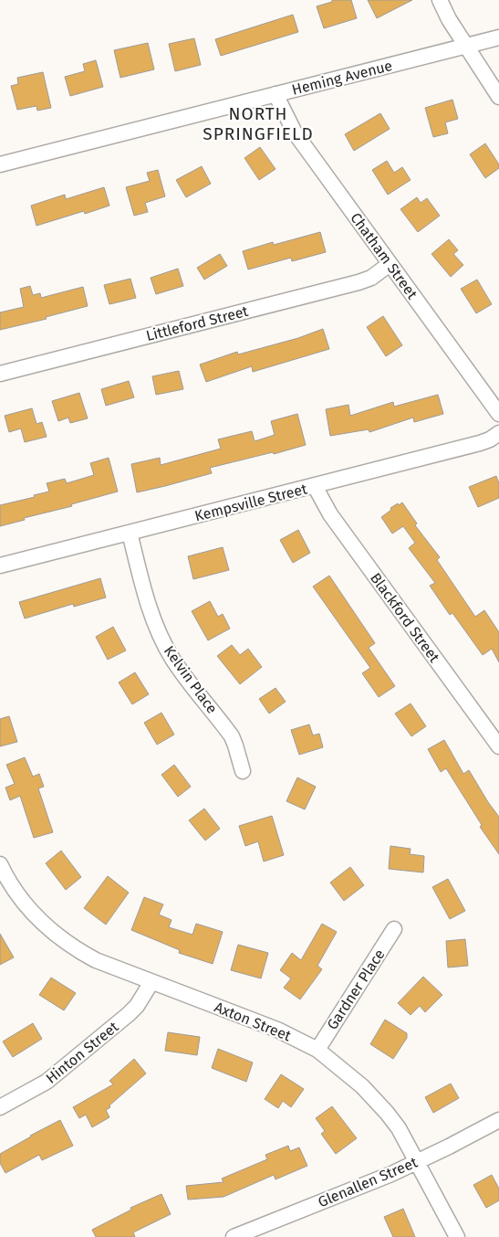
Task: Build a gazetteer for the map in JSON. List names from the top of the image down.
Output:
{
  "streets": {
    "street": [
      "Heming Avenue",
      "Chatham Street",
      "Littleford Street",
      "Kempsville Street",
      "Blackford Street",
      "Kelvin Place",
      "Gardner Place",
      "Axton Street",
      "Hinton Street",
      "Glenallen Street"
    ]
  },
  "crossings": [
    ["Heming Avenue", "Chatham Street"],
    ["Chatham Street", "Littleford Street"],
    ["Kempsville Street", "Blackford Street"],
    ["Kempsville Street", "Kelvin Place"],
    ["Gardner Place", "Axton Street"],
    ["Axton Street", "Hinton Street"],
    ["Axton Street", "Glenallen Street"]
  ],
  "districts": ["NORTH SPRINGFIELD"]
}
